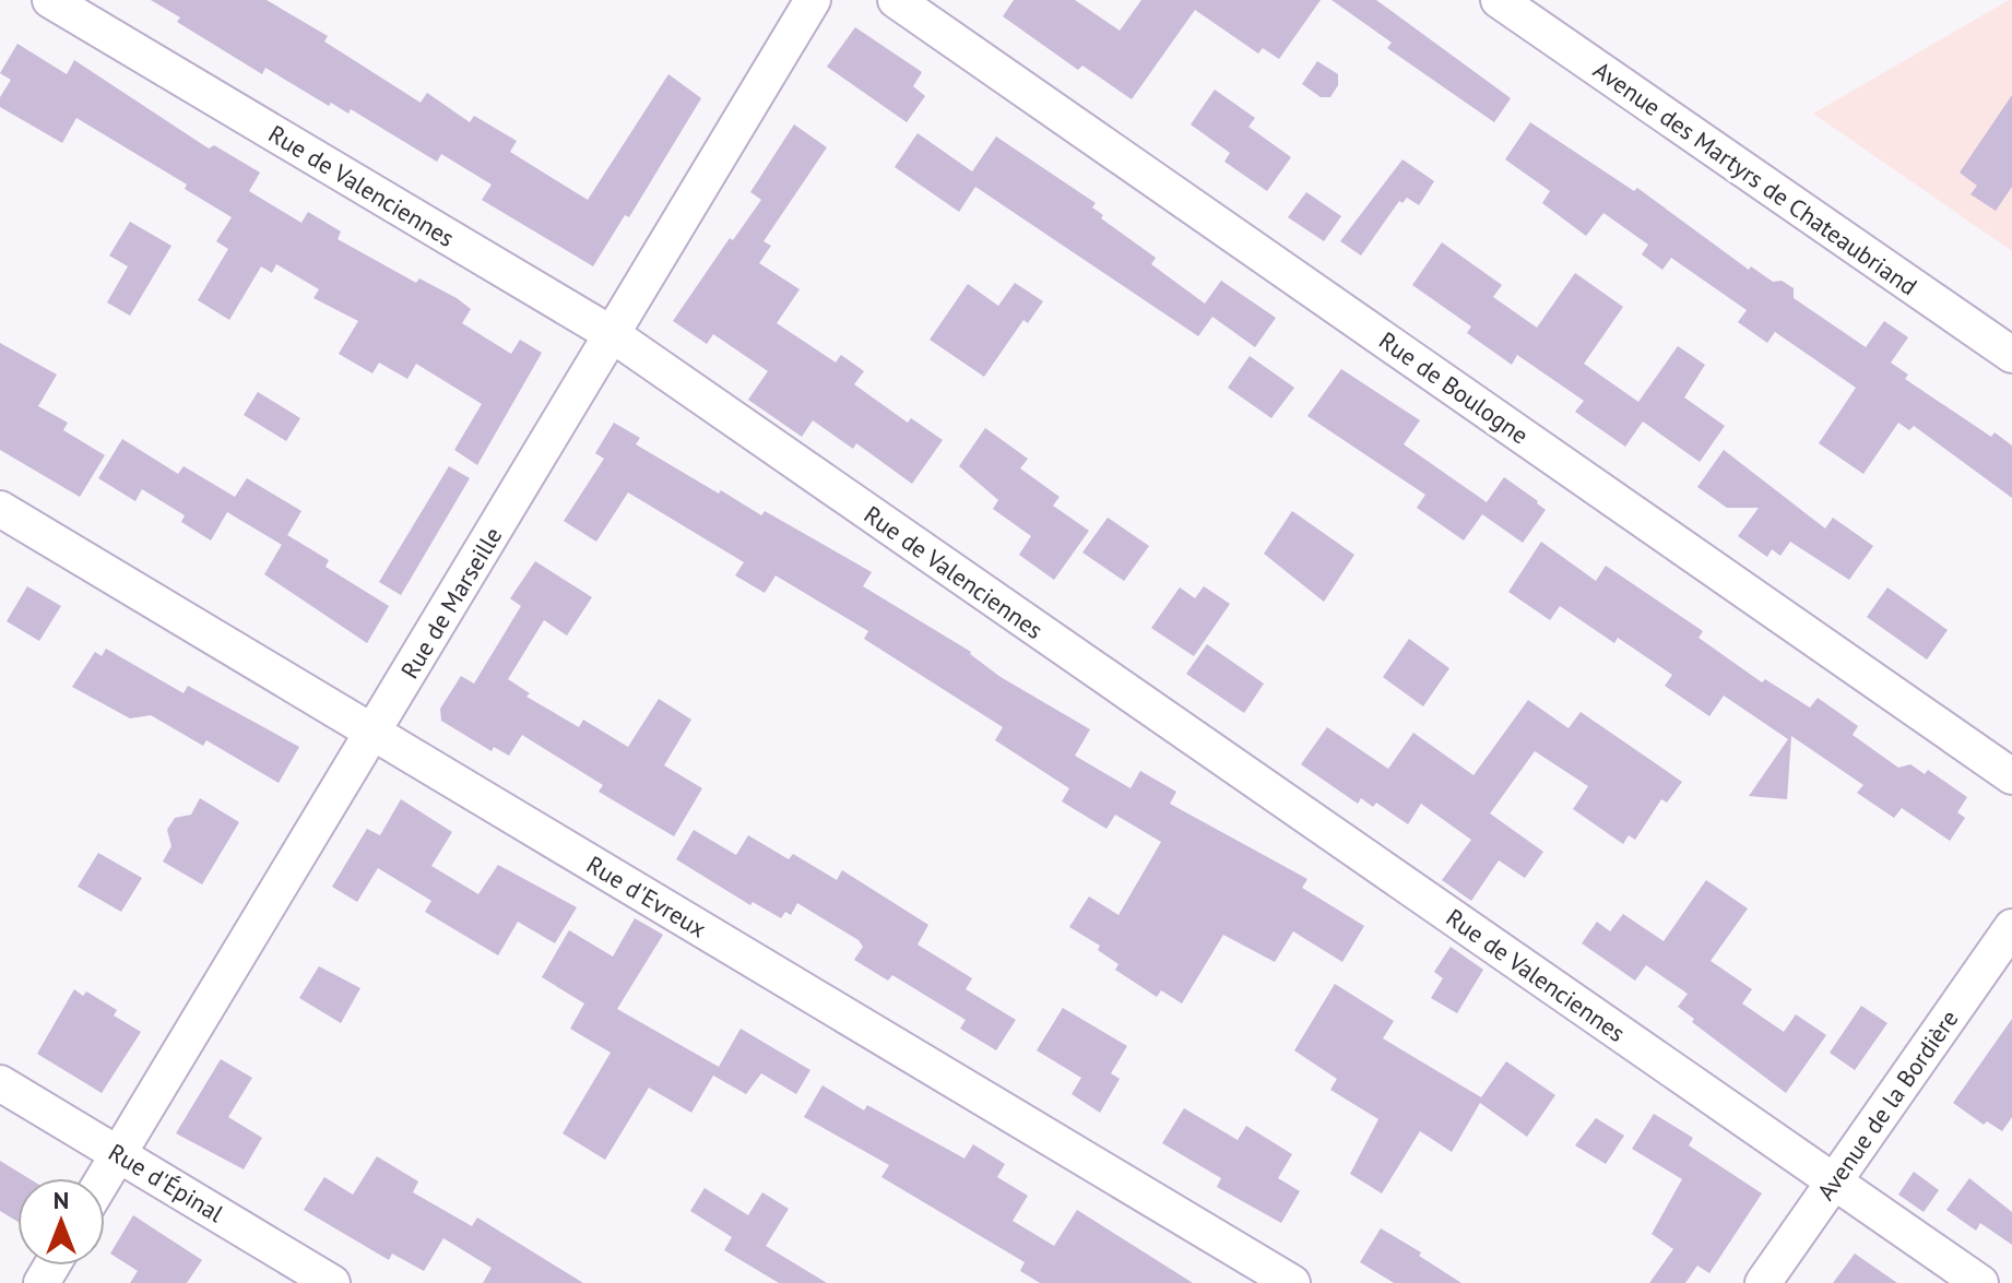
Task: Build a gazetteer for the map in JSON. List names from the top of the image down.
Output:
{
  "streets": {
    "street": [
      "Avenue des Martyrs de Chateaubriand",
      "Rue de Valenciennes",
      "Rue de Boulogne",
      "Rue de Marseille",
      "Rue d'Evreux",
      "Avenue de la Bordière",
      "Rue d'Épinal"
    ]
  },
  "crossings": [
    ["Rue de Valenciennes", "Rue de Marseille"],
    ["Rue de Valenciennes", "Avenue de la Bordière"],
    ["Rue de Marseille", "Rue d'Evreux"],
    ["Rue de Marseille", "Rue d'Épinal"]
  ],
  "north": "top"
}
